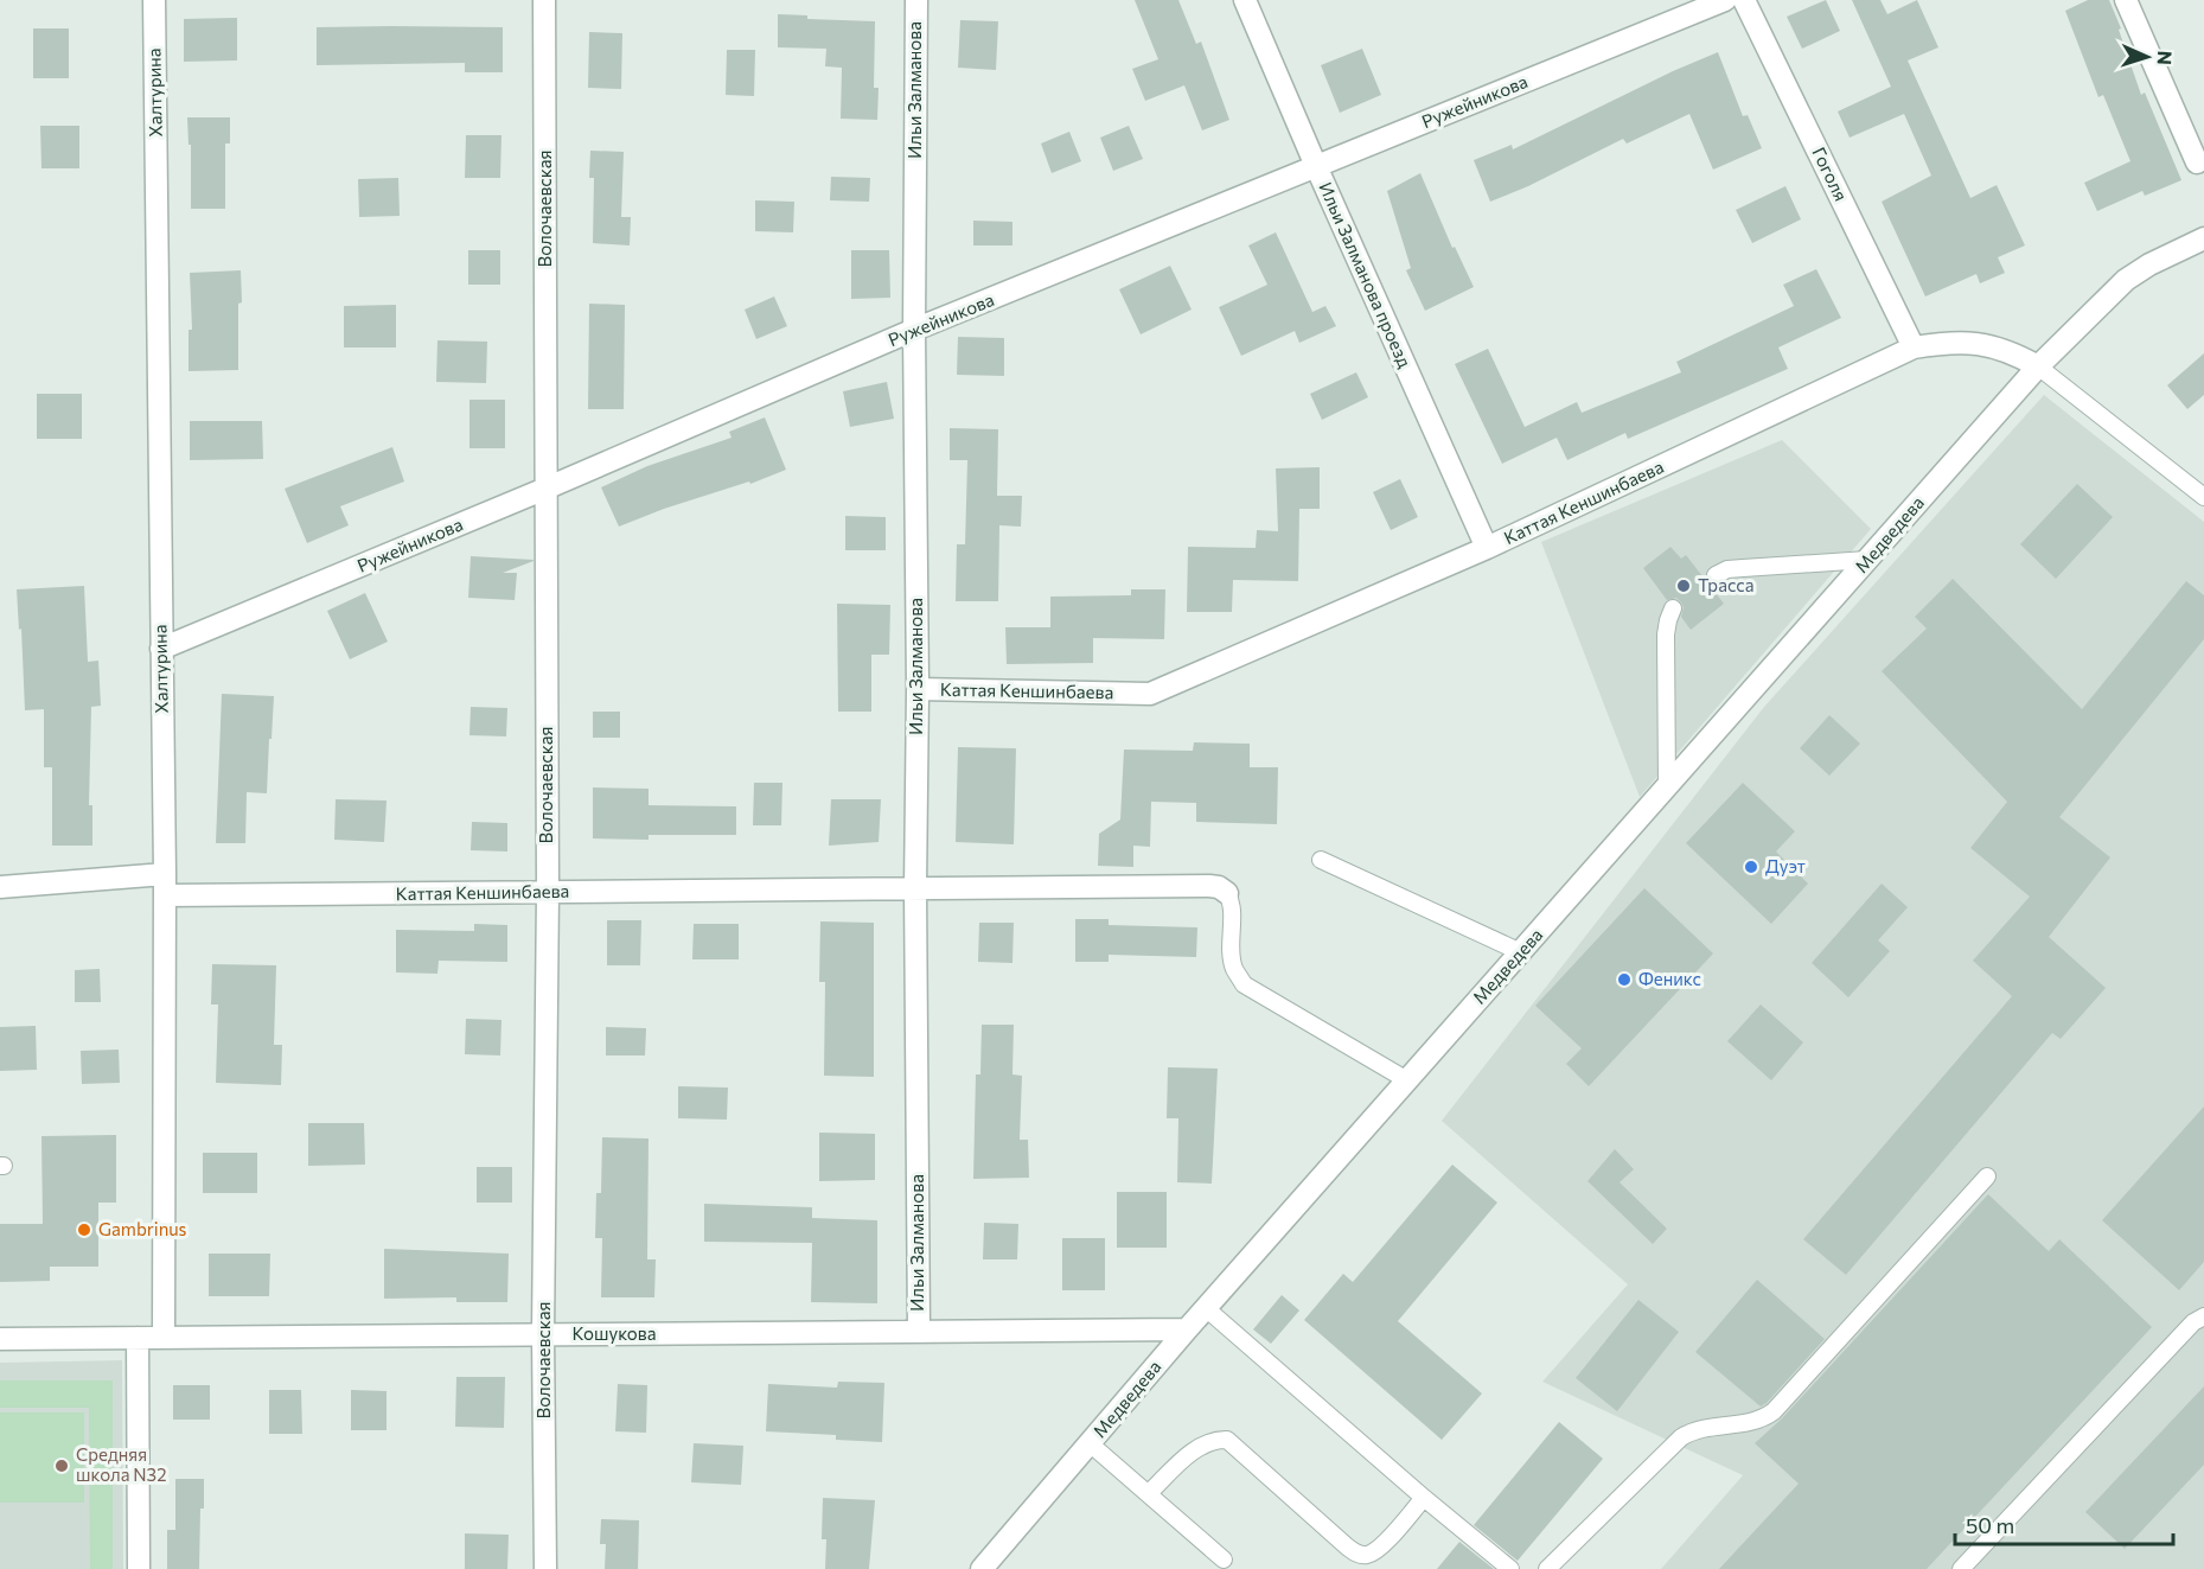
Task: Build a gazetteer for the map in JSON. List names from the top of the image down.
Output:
{
  "streets": {
    "street": [
      "Ильи Залманова",
      "Халтурина",
      "Ружейникова",
      "Гоголя",
      "Волочаевская",
      "Ильи Залманова проезд",
      "Каттая Кеншинбаева",
      "Медведева",
      "Кошукова"
    ]
  },
  "crossings": [
    ["Ильи Залманова", "Ружейникова"],
    ["Ильи Залманова", "Каттая Кеншинбаева"],
    ["Ильи Залманова", "Кошукова"],
    ["Халтурина", "Ружейникова"],
    ["Халтурина", "Каттая Кеншинбаева"],
    ["Халтурина", "Кошукова"],
    ["Ружейникова", "Волочаевская"],
    ["Ружейникова", "Ильи Залманова проезд"],
    ["Гоголя", "Каттая Кеншинбаева"],
    ["Волочаевская", "Каттая Кеншинбаева"],
    ["Волочаевская", "Кошукова"],
    ["Ильи Залманова проезд", "Каттая Кеншинбаева"],
    ["Каттая Кеншинбаева", "Медведева"],
    ["Медведева", "Кошукова"]
  ],
  "places": [
    "Трасса",
    "Дуэт",
    "Феникс",
    "Gambrinus",
    "Средняя школа N32"
  ],
  "scale_bar": "50 m",
  "north": "right"
}
